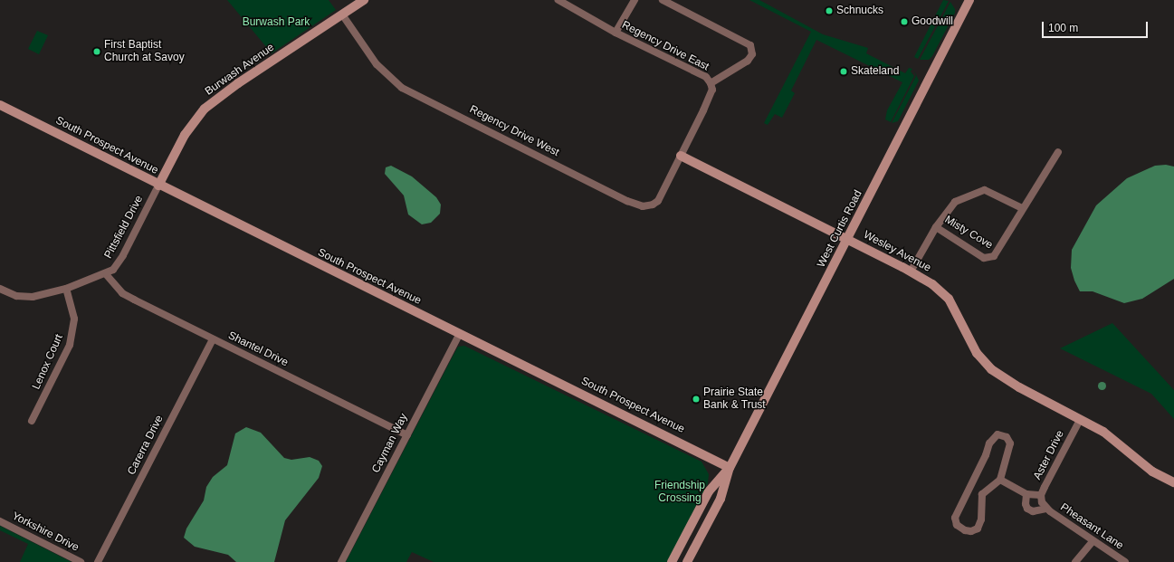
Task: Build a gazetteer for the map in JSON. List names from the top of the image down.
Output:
{
  "streets": {
    "main road": [
      "Burwash Avenue",
      "South Prospect Avenue",
      "West Curtis Road",
      "Wesley Avenue"
    ],
    "street": [
      "Regency Drive East",
      "Regency Drive West",
      "Pittsfield Drive",
      "Misty Cove",
      "Shantel Drive",
      "Lenox Court",
      "Cayman Way",
      "Carerra Drive",
      "Aster Drive",
      "Pheasant Lane",
      "Yorkshire Drive"
    ]
  },
  "crossings": [
    ["Regency Drive East", "Regency Drive West"],
    ["Regency Drive East", "Wesley Avenue"],
    ["Burwash Avenue", "Regency Drive West"],
    ["Burwash Avenue", "South Prospect Avenue"],
    ["Burwash Avenue", "Pittsfield Drive"],
    ["Regency Drive West", "Wesley Avenue"],
    ["South Prospect Avenue", "Pittsfield Drive"],
    ["South Prospect Avenue", "West Curtis Road"],
    ["South Prospect Avenue", "Cayman Way"],
    ["Pittsfield Drive", "Shantel Drive"],
    ["Pittsfield Drive", "Lenox Court"],
    ["West Curtis Road", "Wesley Avenue"],
    ["Wesley Avenue", "Aster Drive"],
    ["Shantel Drive", "Cayman Way"],
    ["Shantel Drive", "Carerra Drive"],
    ["Aster Drive", "Pheasant Lane"]
  ],
  "parks": ["Burwash Park", "Friendship Crossing"],
  "places": [
    "Schnucks",
    "Goodwill",
    "First Baptist Church at Savoy",
    "Skateland",
    "Prairie State Bank & Trust"
  ],
  "scale_bar": "100 m"
}
